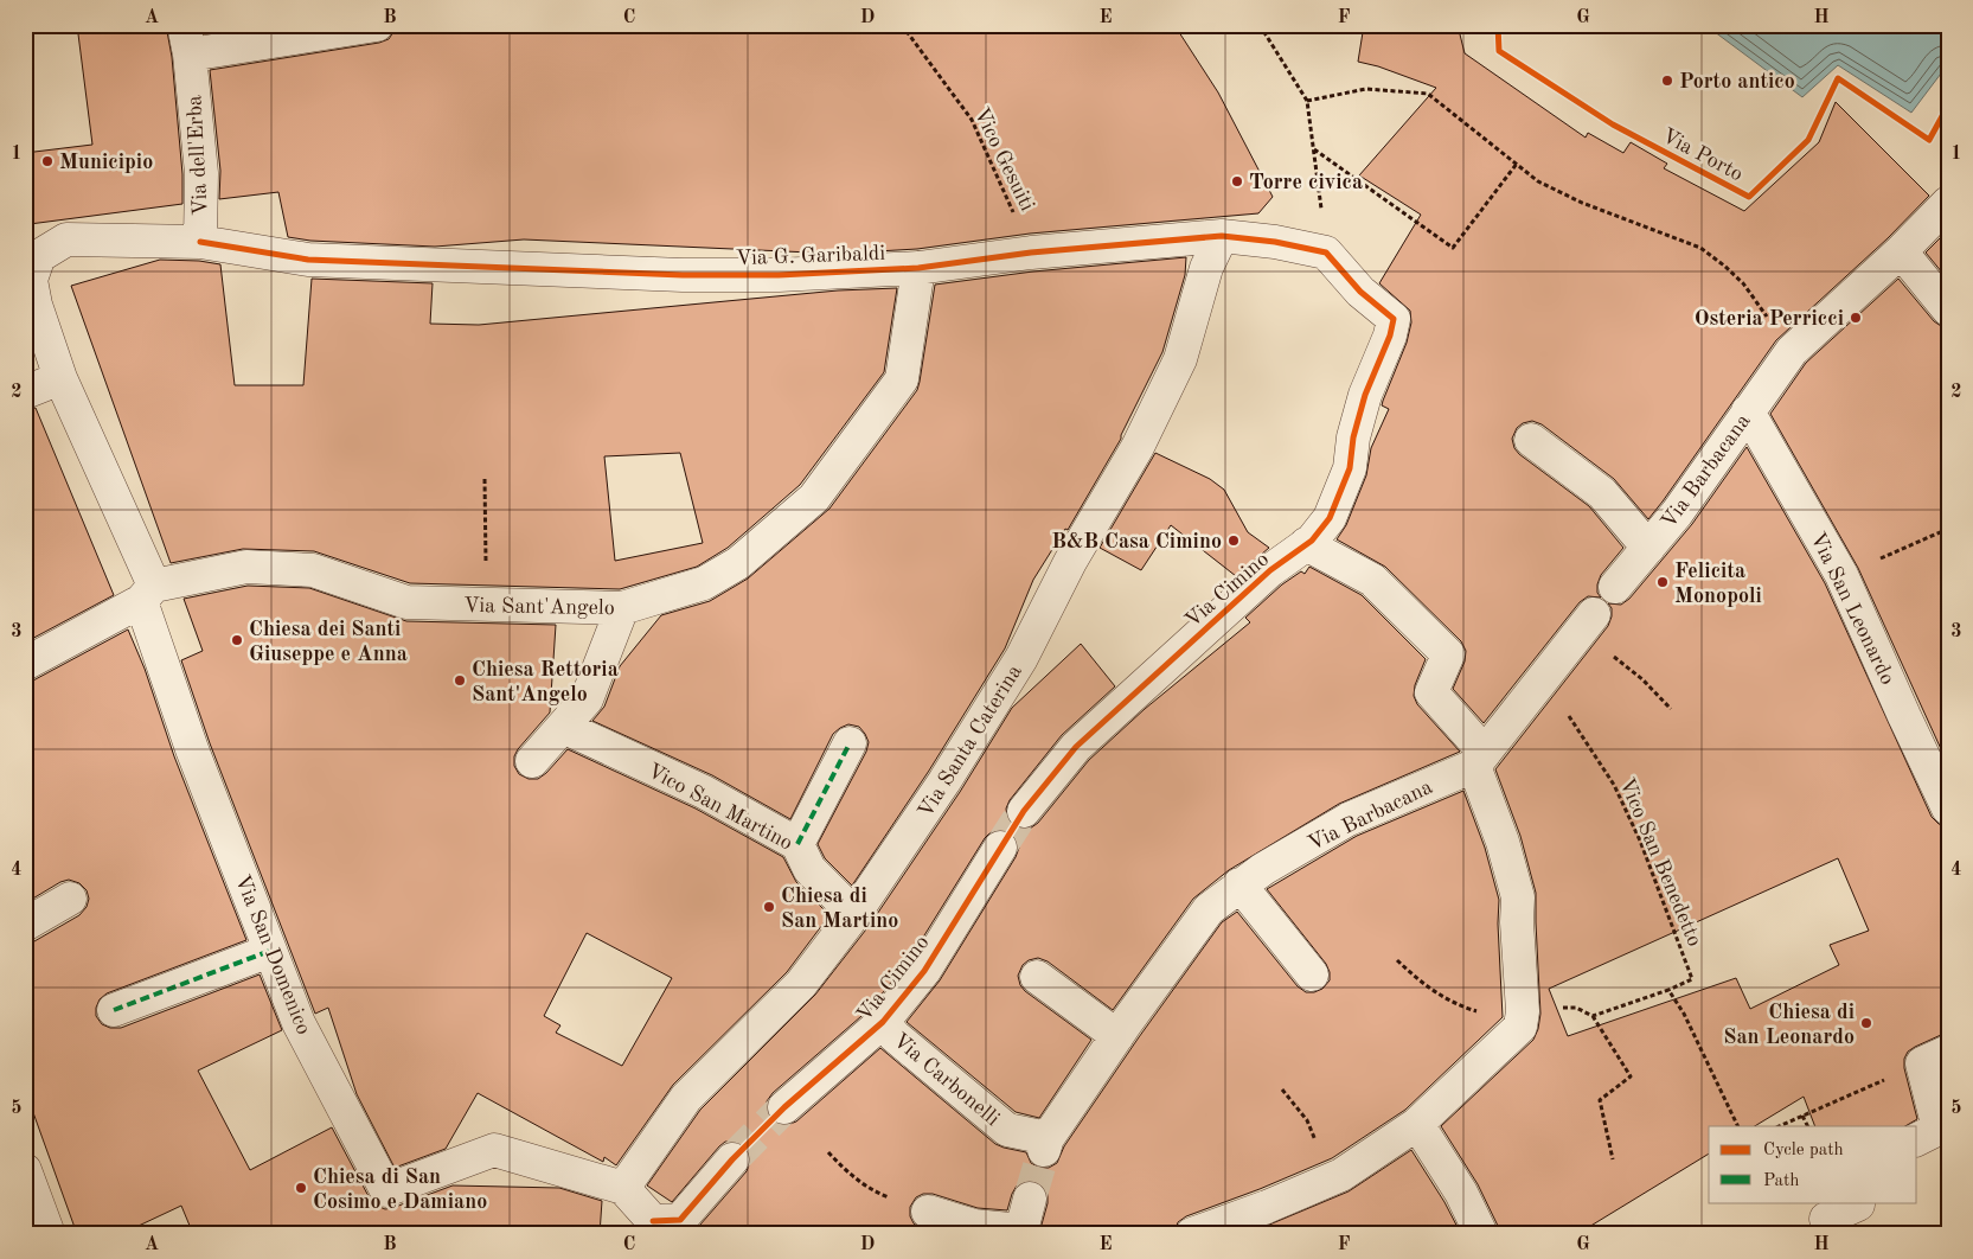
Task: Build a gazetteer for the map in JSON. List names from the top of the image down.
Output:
{
  "streets": {
    "street": [
      "Via dell'Erba",
      "Via G. Garibaldi",
      "Via Barbacana",
      "Via Cimino",
      "Via Sant'Angelo",
      "Via San Leonardo",
      "Via Santa Caterina",
      "Vico San Martino",
      "Via San Domenico",
      "Via Carbonelli"
    ],
    "path": ["Vico Gesuiti", "Vico San Benedetto"],
    "cycle path": ["Via Porto"]
  },
  "crossings": [
    ["Via dell'Erba", "Via G. Garibaldi"],
    ["Via dell'Erba", "Via Sant'Angelo"],
    ["Via dell'Erba", "Via San Domenico"],
    ["Vico Gesuiti", "Via G. Garibaldi"],
    ["Via G. Garibaldi", "Via Cimino"],
    ["Via G. Garibaldi", "Via Sant'Angelo"],
    ["Via G. Garibaldi", "Via Santa Caterina"],
    ["Via Barbacana", "Via San Leonardo"],
    ["Via Barbacana", "Vico San Benedetto"],
    ["Via Barbacana", "Via Carbonelli"],
    ["Via Cimino", "Via Carbonelli"],
    ["Via Sant'Angelo", "Via San Domenico"],
    ["Via Santa Caterina", "Vico San Martino"],
    ["Via Santa Caterina", "Via San Domenico"]
  ],
  "places": [
    "Porto antico",
    "Municipio",
    "Torre civica",
    "Osteria Perricci",
    "B&B Casa Cimino",
    "Felicita Monopoli",
    "Chiesa dei Santi Giuseppe e Anna",
    "Chiesa Rettoria Sant'Angelo",
    "Chiesa di San Martino",
    "Chiesa di San Leonardo",
    "Chiesa di San Cosimo e Damiano"
  ],
  "legend": ["Cycle path", "Path"],
  "grid": {
    "columns": [
      "A",
      "B",
      "C",
      "D",
      "E",
      "F",
      "G",
      "H"
    ],
    "rows": [
      "1",
      "2",
      "3",
      "4",
      "5"
    ]
  }
}
